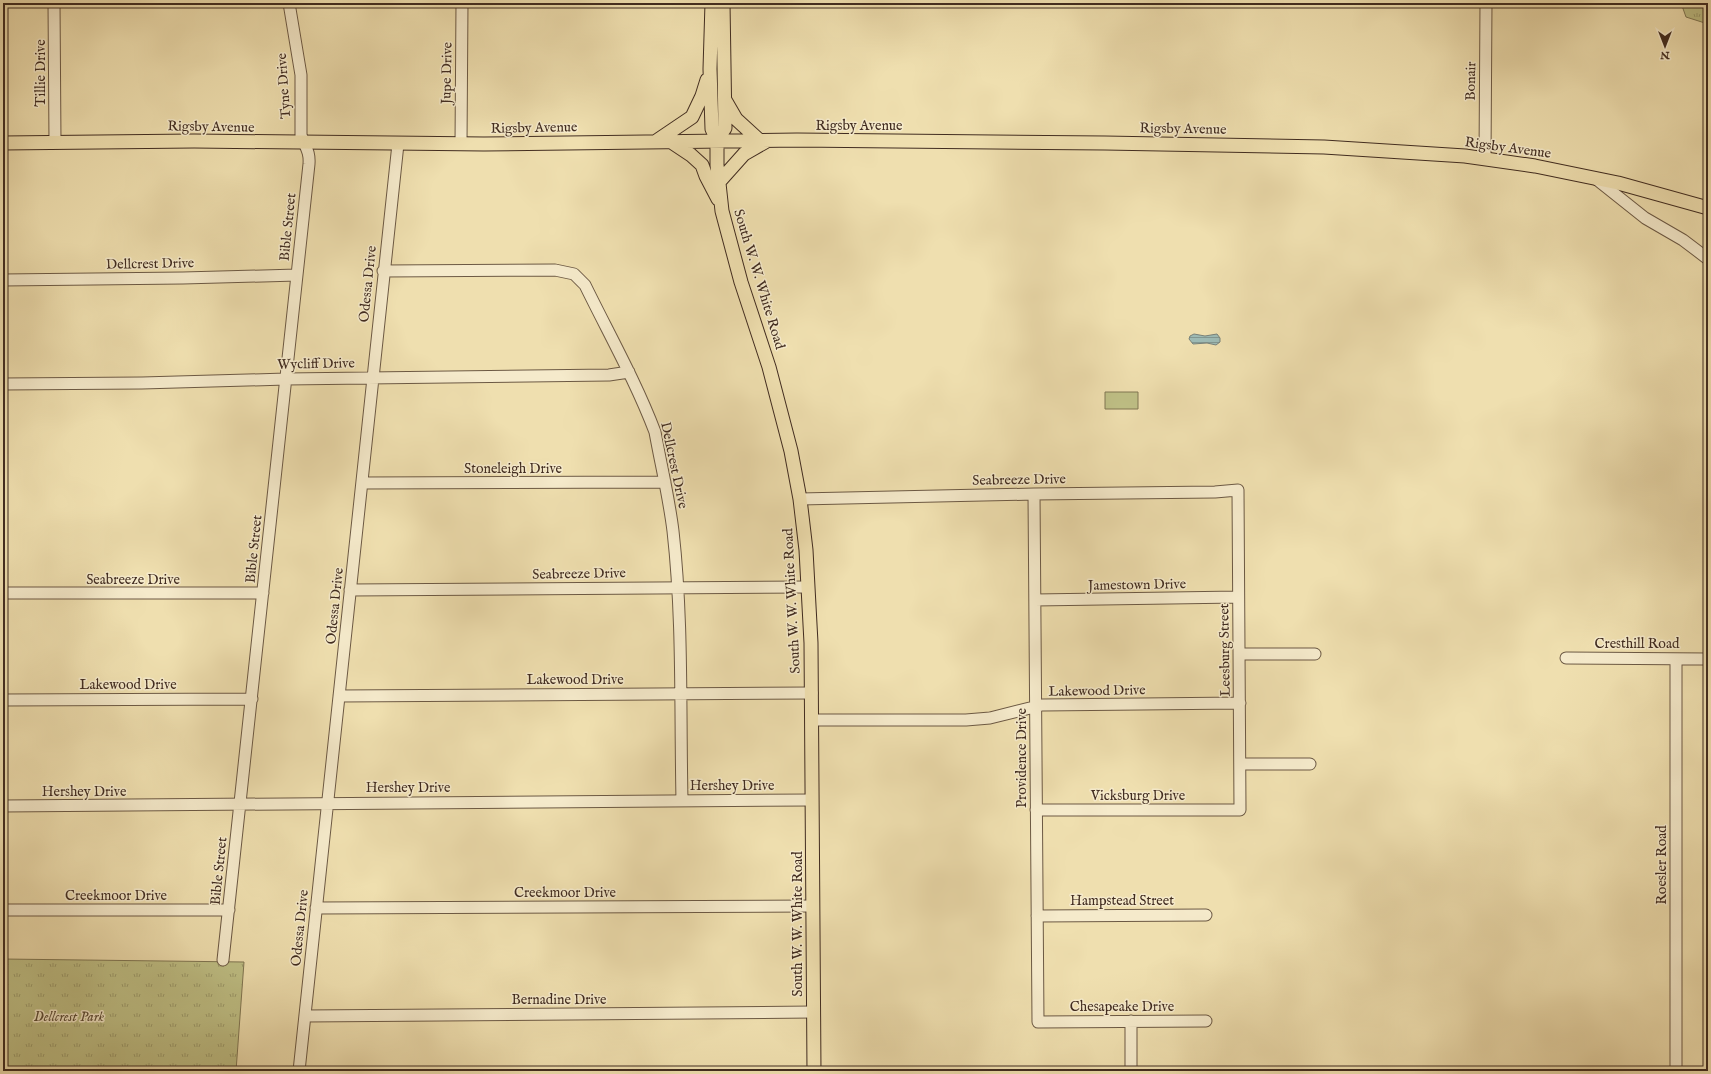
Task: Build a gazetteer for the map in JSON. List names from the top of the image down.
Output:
{
  "streets": {
    "main road": ["Rigsby Avenue", "South W. W. White Road"],
    "street": [
      "Tillie Drive",
      "Jupe Drive",
      "Bonair",
      "Tyne Drive",
      "Bible Street",
      "Dellcrest Drive",
      "Odessa Drive",
      "Wycliff Drive",
      "Stoneleigh Drive",
      "Seabreeze Drive",
      "Jamestown Drive",
      "Cresthill Road",
      "Leesburg Street",
      "Lakewood Drive",
      "Providence Drive",
      "Hershey Drive",
      "Vicksburg Drive",
      "Roesler Road",
      "Creekmoor Drive",
      "Hampstead Street",
      "Bernadine Drive",
      "Chesapeake Drive"
    ]
  },
  "crossings": [
    ["Tillie Drive", "Rigsby Avenue"],
    ["Jupe Drive", "Rigsby Avenue"],
    ["Bonair", "Rigsby Avenue"],
    ["Tyne Drive", "Rigsby Avenue"],
    ["Tyne Drive", "Bible Street"],
    ["Rigsby Avenue", "Bible Street"],
    ["Rigsby Avenue", "South W. W. White Road"],
    ["Rigsby Avenue", "Odessa Drive"],
    ["Bible Street", "Dellcrest Drive"],
    ["Bible Street", "Wycliff Drive"],
    ["Bible Street", "Seabreeze Drive"],
    ["Bible Street", "Lakewood Drive"],
    ["Bible Street", "Hershey Drive"],
    ["Bible Street", "Creekmoor Drive"],
    ["Dellcrest Drive", "Odessa Drive"],
    ["Dellcrest Drive", "Wycliff Drive"],
    ["Dellcrest Drive", "Stoneleigh Drive"],
    ["Dellcrest Drive", "Seabreeze Drive"],
    ["Dellcrest Drive", "Lakewood Drive"],
    ["Dellcrest Drive", "Hershey Drive"],
    ["South W. W. White Road", "Seabreeze Drive"],
    ["South W. W. White Road", "Lakewood Drive"],
    ["South W. W. White Road", "Hershey Drive"],
    ["South W. W. White Road", "Creekmoor Drive"],
    ["South W. W. White Road", "Bernadine Drive"],
    ["Odessa Drive", "Wycliff Drive"],
    ["Odessa Drive", "Stoneleigh Drive"],
    ["Odessa Drive", "Seabreeze Drive"],
    ["Odessa Drive", "Lakewood Drive"],
    ["Odessa Drive", "Hershey Drive"],
    ["Odessa Drive", "Creekmoor Drive"],
    ["Odessa Drive", "Bernadine Drive"],
    ["Seabreeze Drive", "Leesburg Street"],
    ["Seabreeze Drive", "Providence Drive"],
    ["Jamestown Drive", "Leesburg Street"],
    ["Jamestown Drive", "Providence Drive"],
    ["Cresthill Road", "Roesler Road"],
    ["Leesburg Street", "Lakewood Drive"],
    ["Leesburg Street", "Vicksburg Drive"],
    ["Lakewood Drive", "Providence Drive"],
    ["Providence Drive", "Vicksburg Drive"],
    ["Providence Drive", "Hampstead Street"],
    ["Providence Drive", "Chesapeake Drive"]
  ],
  "parks": ["Dellcrest Park"],
  "north": "bottom"
}
